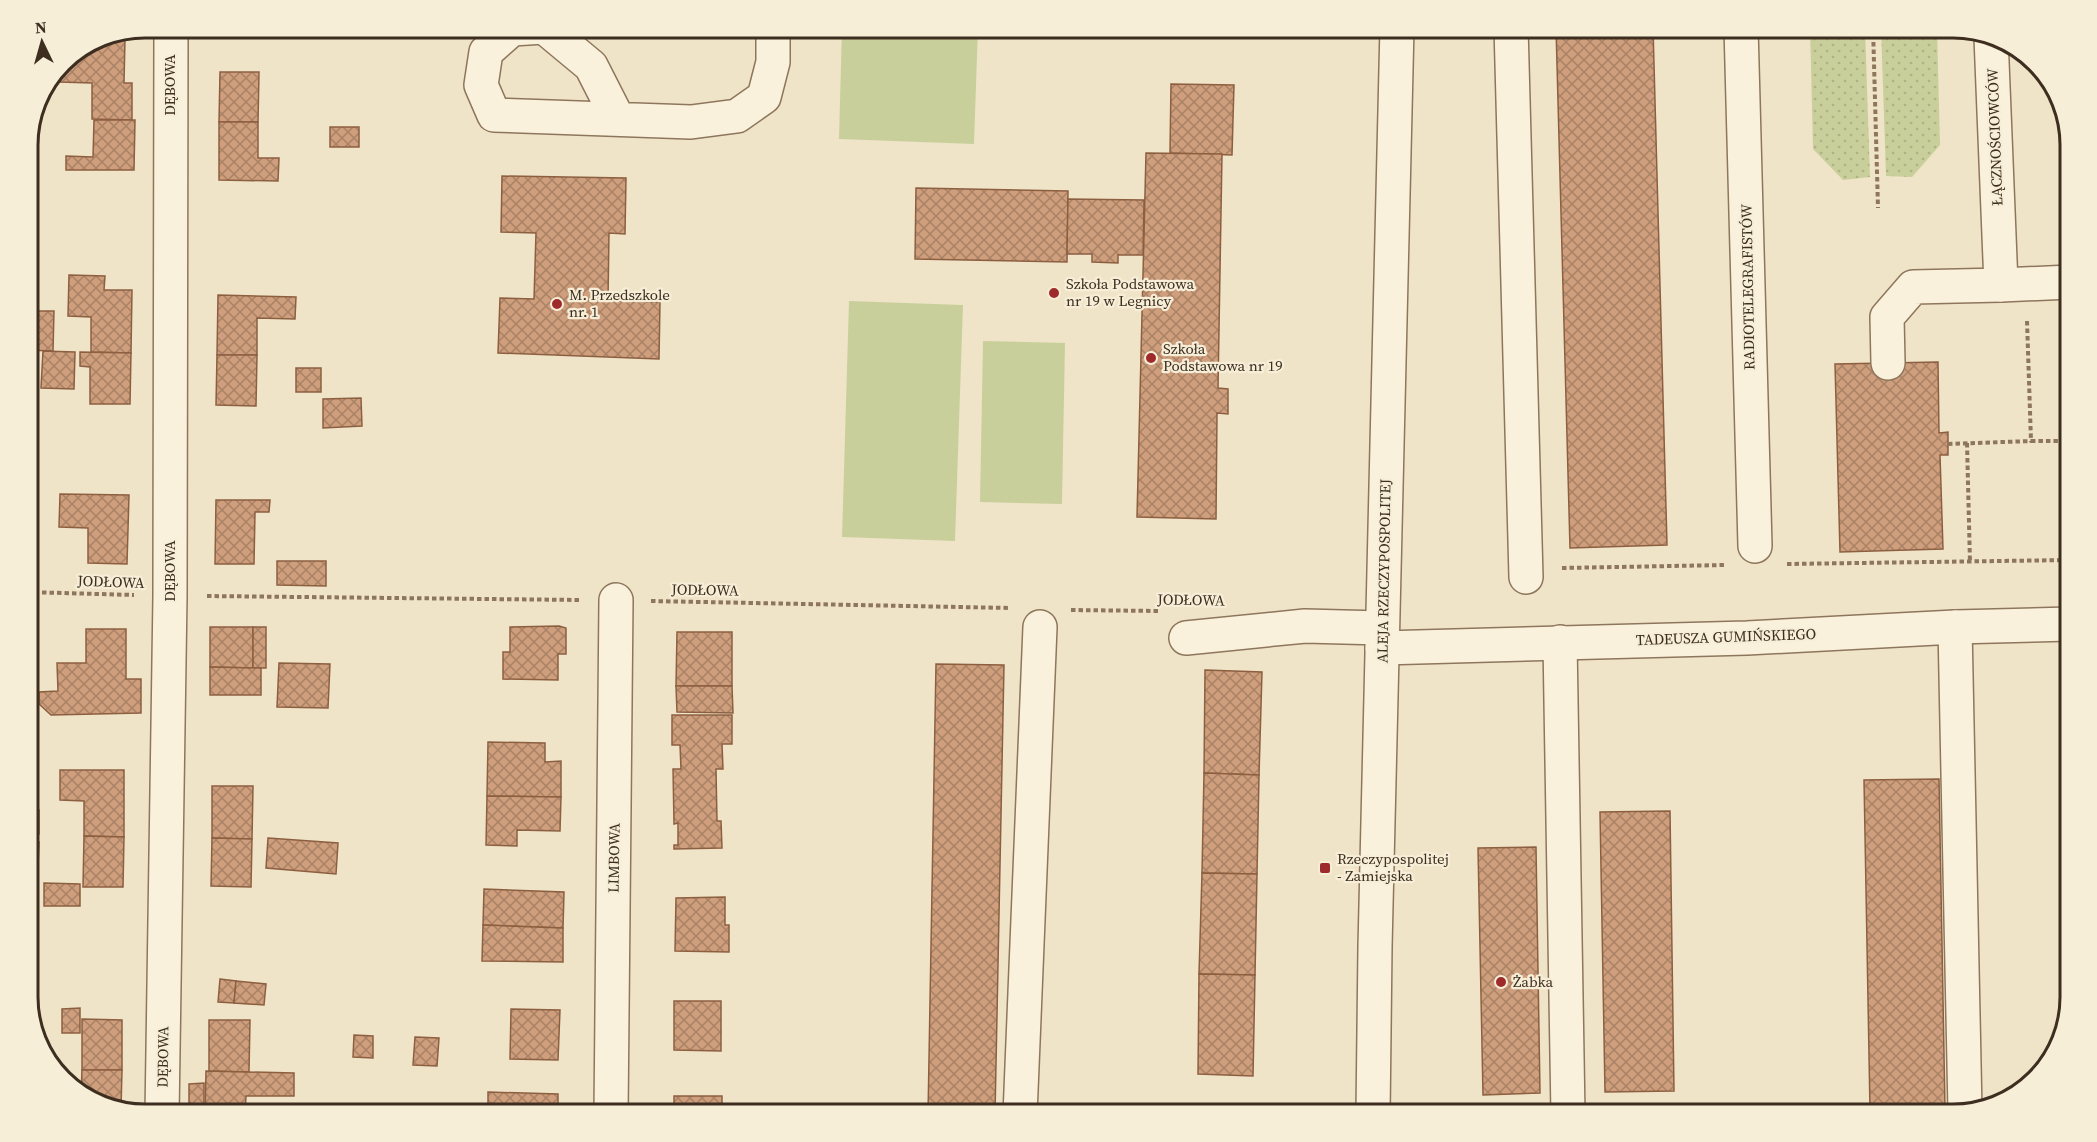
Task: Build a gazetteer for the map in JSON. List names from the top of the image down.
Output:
{
  "streets": {
    "street": [
      "DĘBOWA",
      "ŁĄCZNOŚCIOWCÓW",
      "RADIOTELEGRAFISTÓW",
      "ALEJA RZECZYPOSPOLITEJ",
      "TADEUSZA GUMIŃSKIEGO",
      "LIMBOWA"
    ],
    "path": ["JODŁOWA"]
  },
  "crossings": [
    ["DĘBOWA", "JODŁOWA"],
    ["ALEJA RZECZYPOSPOLITEJ", "TADEUSZA GUMIŃSKIEGO"],
    ["JODŁOWA", "LIMBOWA"]
  ],
  "places": {
    "other": [
      "Szkoła Podstawowa nr 19 w Legnicy",
      "M. Przedszkole nr. 1",
      "Szkoła Podstawowa nr 19",
      "Żabka"
    ],
    "transit": ["Rzeczypospolitej - Zamiejska"]
  },
  "north": "top"
}
